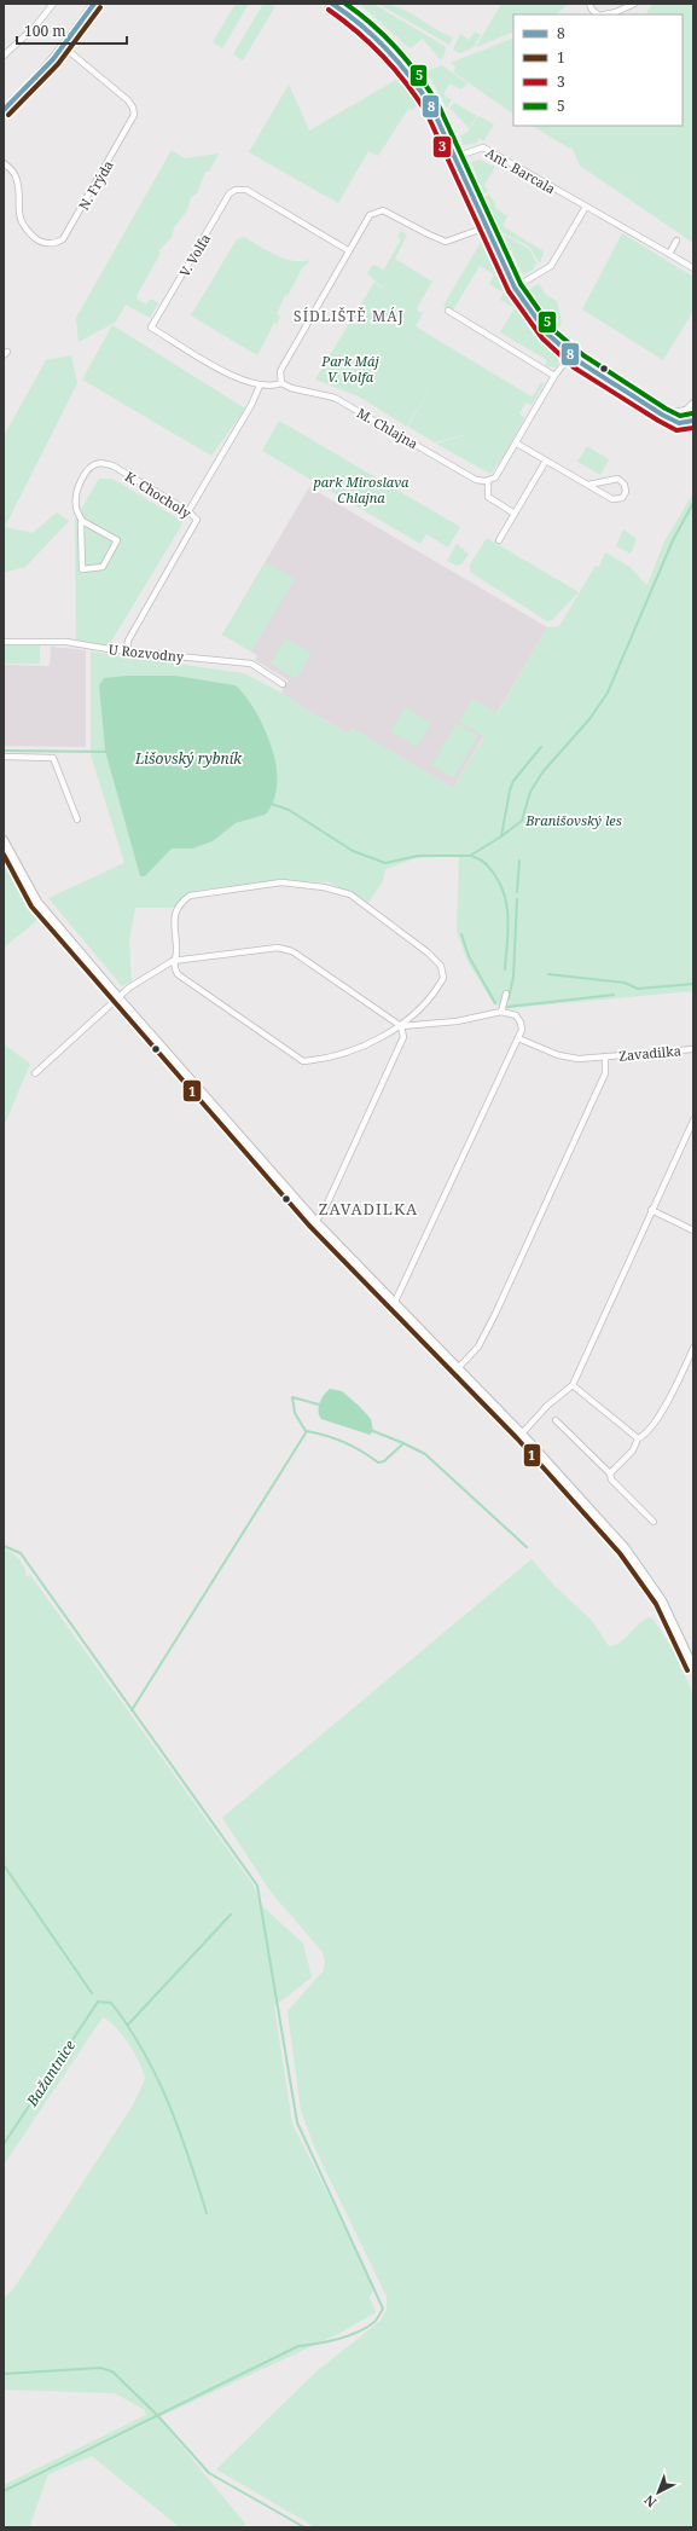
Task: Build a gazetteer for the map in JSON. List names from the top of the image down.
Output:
{
  "streets": {
    "street": [
      "Ant. Barcala",
      "N. Frýda",
      "V. Volfa",
      "M. Chlajna",
      "K. Chocholy",
      "U Rozvodny",
      "Zavadilka"
    ]
  },
  "crossings": [
    ["V. Volfa", "M. Chlajna"],
    ["K. Chocholy", "U Rozvodny"]
  ],
  "districts": ["SÍDLIŠTĚ MÁJ", "ZAVADILKA"],
  "water": ["Lišovský rybník", "Bažantnice"],
  "parks": ["Park Máj V. Volfa", "park Miroslava Chlajna", "Branišovský les"],
  "lines": [
    "transit line 8",
    "transit line 5",
    "transit line 1",
    "transit line 3"
  ],
  "legend": [
    "8",
    "1",
    "3",
    "5"
  ],
  "scale_bar": "100 m",
  "north": "bottom left"
}
